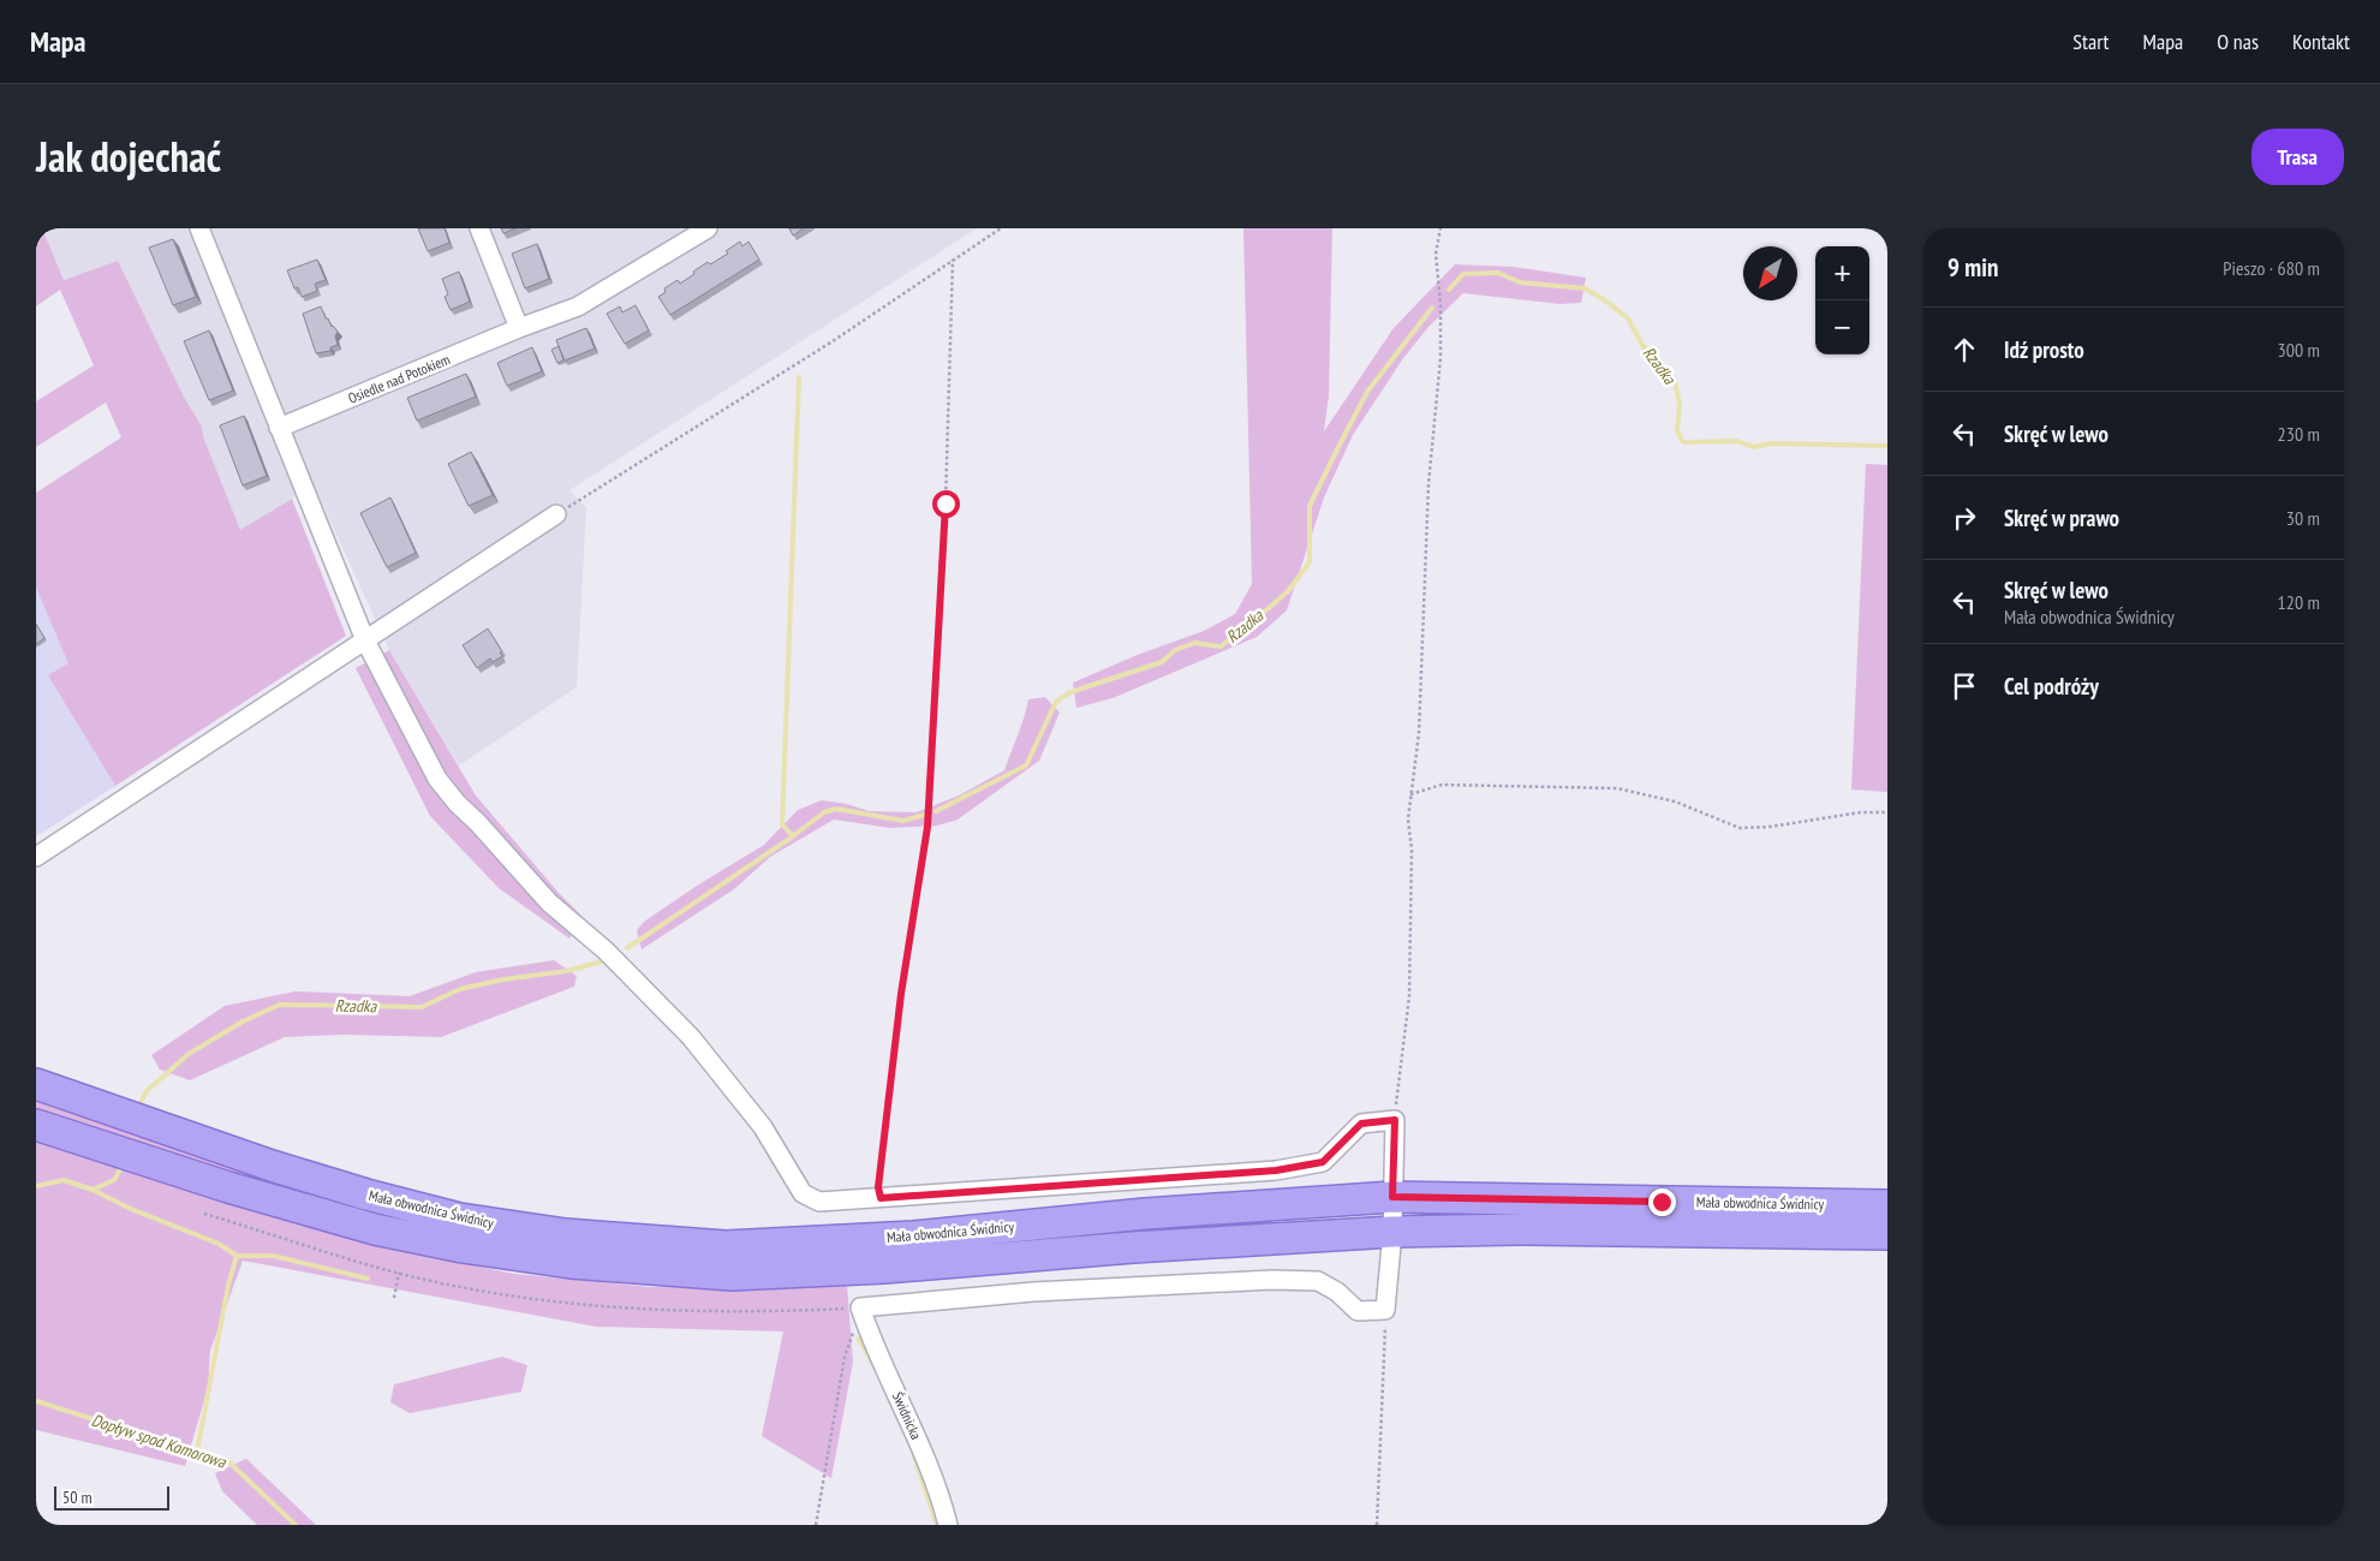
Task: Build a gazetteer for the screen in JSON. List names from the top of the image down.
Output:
{
  "streets": {
    "main road": ["Mała obwodnica Świdnicy"],
    "street": ["Osiedle nad Potokiem", "Świdnicka"]
  },
  "water": ["Rzadka", "Dopływ spod Komorowa"],
  "scale_bar": "50 m",
  "north": "bottom left",
  "page": {
    "header": "Mapa",
    "nav": [
      "Start",
      "Mapa",
      "O nas",
      "Kontakt"
    ],
    "title": "Jak dojechać",
    "buttons": "Trasa",
    "heading": ["9 min", "Pieszo · 680 m"],
    "map_buttons": ["+", "−"],
    "list": [
      ["Idź prosto", "300 m"],
      ["Skręć w lewo", "230 m"],
      ["Skręć w prawo", "30 m"],
      ["Skręć w lewo", "Mała obwodnica Świdnicy", "120 m"],
      "Cel podróży"
    ],
    "scale": "50 m"
  }
}
